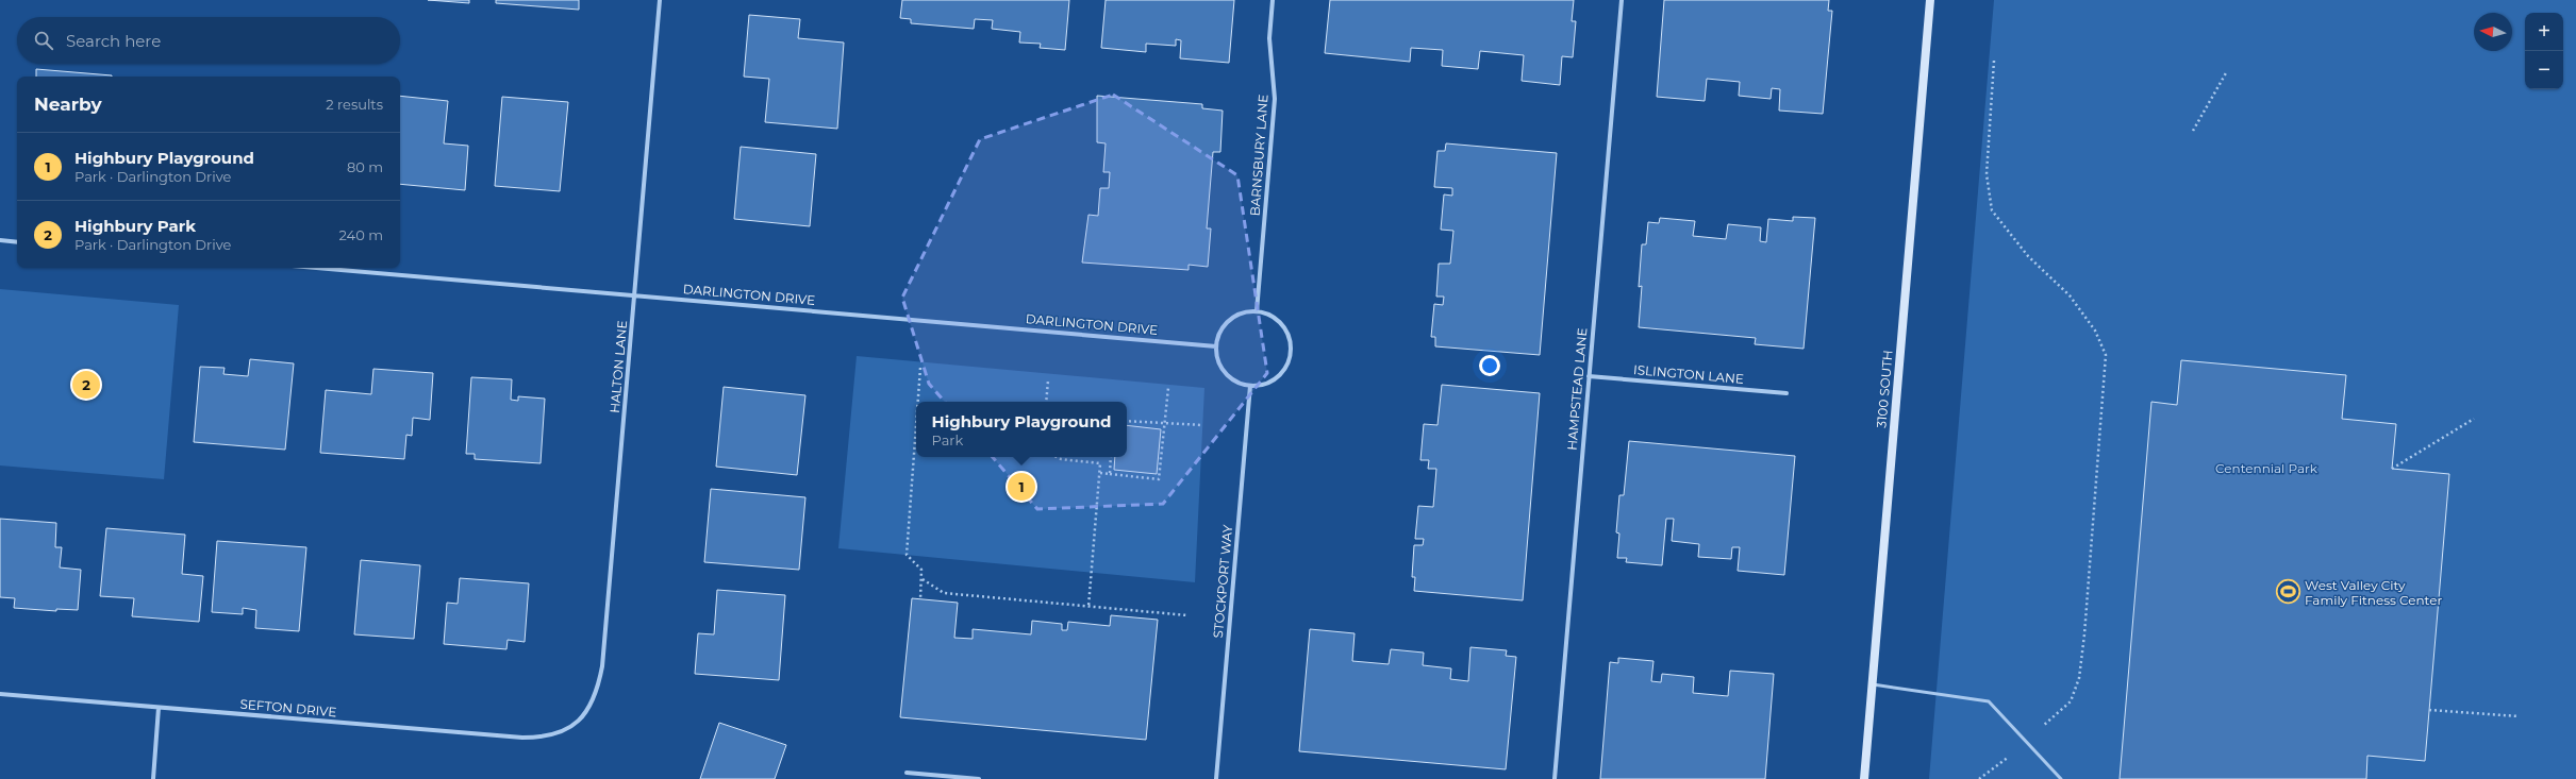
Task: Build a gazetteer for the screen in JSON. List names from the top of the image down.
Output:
{
  "streets": {
    "main road": ["3100 SOUTH"],
    "street": [
      "BARNSBURY LANE",
      "DARLINGTON DRIVE",
      "HALTON LANE",
      "ISLINGTON LANE",
      "HAMPSTEAD LANE",
      "STOCKPORT WAY",
      "SEFTON DRIVE"
    ]
  },
  "crossings": [
    ["BARNSBURY LANE", "DARLINGTON DRIVE"],
    ["BARNSBURY LANE", "STOCKPORT WAY"],
    ["DARLINGTON DRIVE", "HALTON LANE"],
    ["DARLINGTON DRIVE", "STOCKPORT WAY"],
    ["HALTON LANE", "SEFTON DRIVE"],
    ["ISLINGTON LANE", "HAMPSTEAD LANE"]
  ],
  "parks": ["Centennial Park"],
  "places": {
    "sports": ["West Valley City Family Fitness Center"]
  },
  "north": "left",
  "page": {
    "map_buttons": ["+", "−"],
    "search": "Search here",
    "heading": ["Nearby", "2 results"],
    "list": [
      {
        "mark": "1",
        "name": "Highbury Playground",
        "note": "Park · Darlington Drive",
        "value": "80 m"
      },
      {
        "mark": "2",
        "name": "Highbury Park",
        "note": "Park · Darlington Drive",
        "value": "240 m"
      }
    ],
    "pins": ["2", "1"],
    "popup": ["Highbury Playground", "Park"]
  }
}
